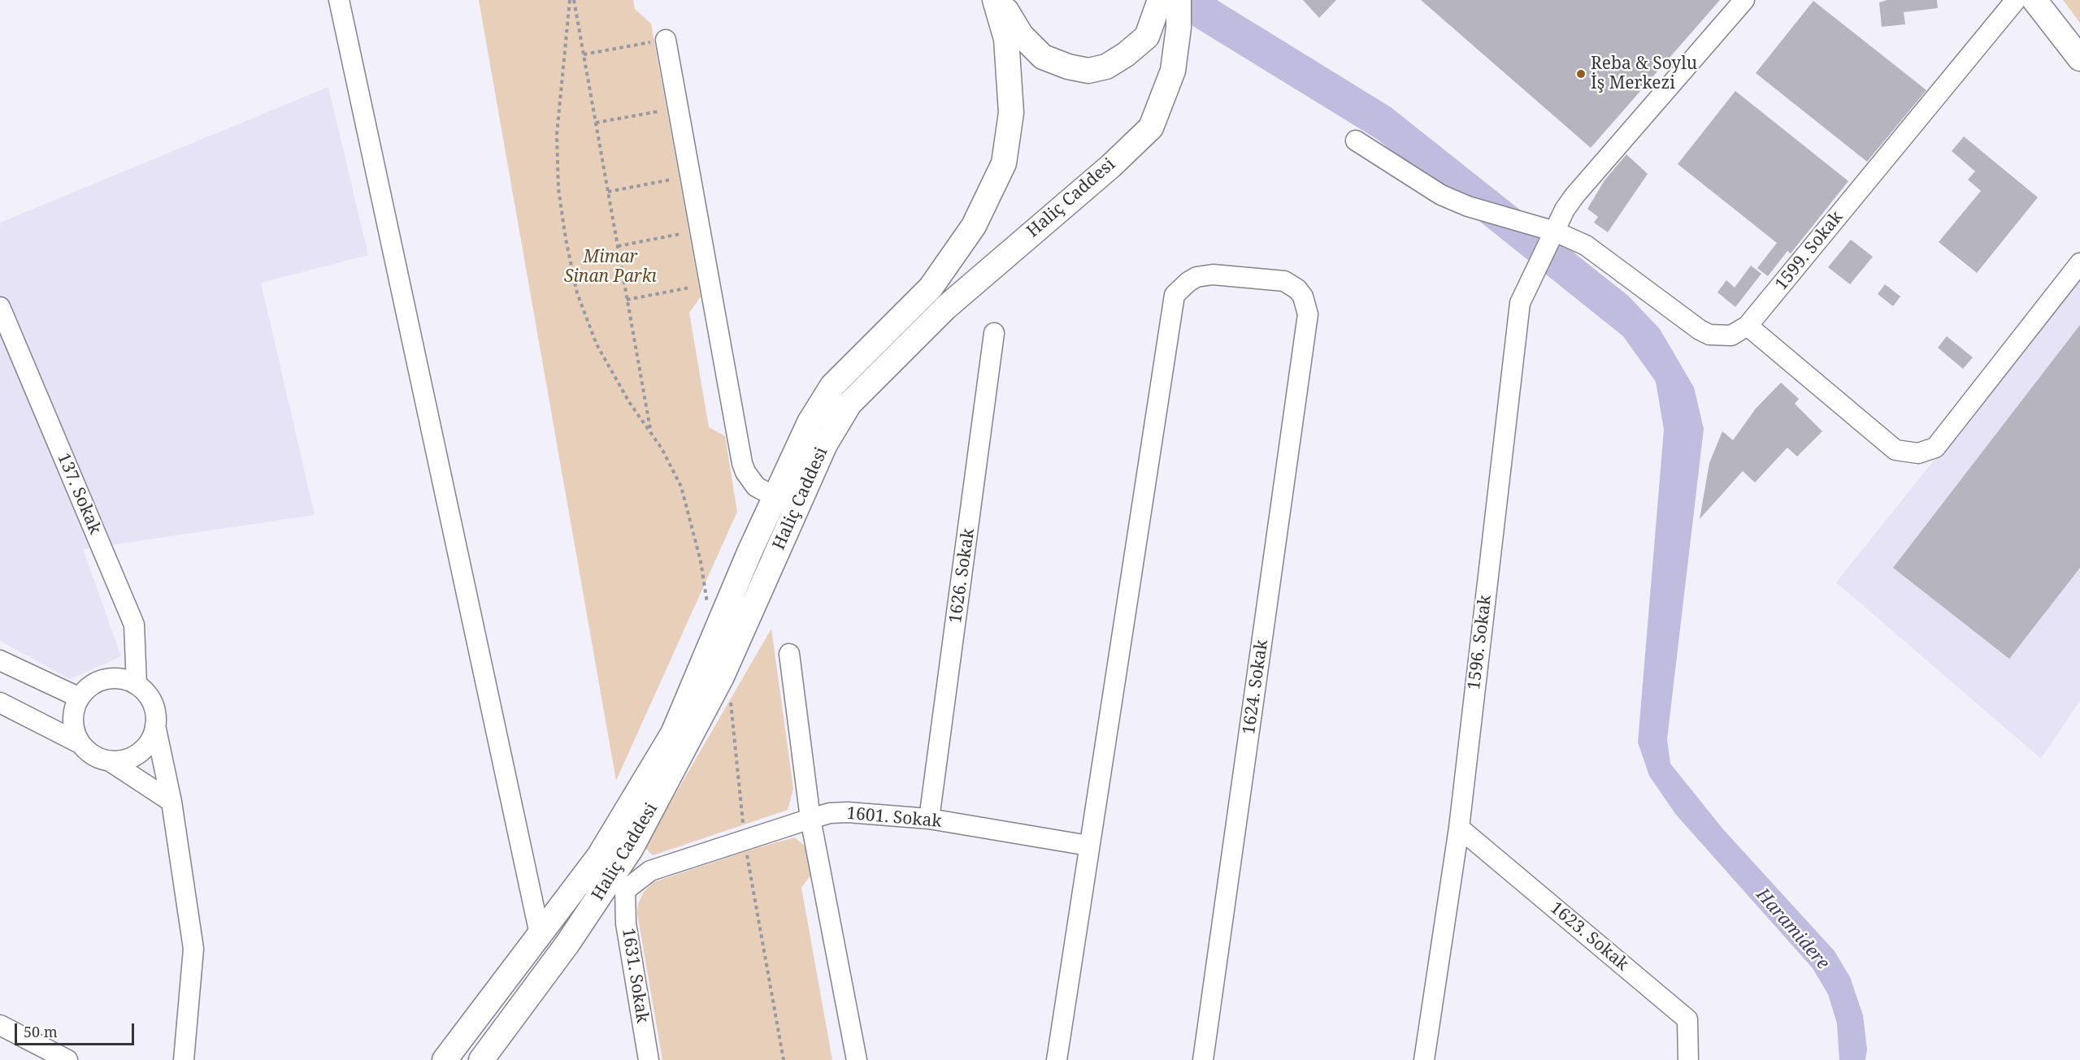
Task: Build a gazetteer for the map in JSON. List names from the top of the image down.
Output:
{
  "streets": {
    "main road": ["Haliç Caddesi"],
    "street": [
      "1599. Sokak",
      "137. Sokak",
      "1626. Sokak",
      "1596. Sokak",
      "1624. Sokak",
      "1601. Sokak",
      "1623. Sokak",
      "1631. Sokak"
    ]
  },
  "crossings": [
    ["Haliç Caddesi", "1601. Sokak"],
    ["Haliç Caddesi", "1631. Sokak"],
    ["1599. Sokak", "1596. Sokak"],
    ["1626. Sokak", "1601. Sokak"],
    ["1596. Sokak", "1623. Sokak"],
    ["1624. Sokak", "1601. Sokak"],
    ["1601. Sokak", "1631. Sokak"]
  ],
  "water": ["Haramidere"],
  "parks": ["Mimar Sinan Parkı"],
  "places": ["Reba & Soylu İş Merkezi"],
  "scale_bar": "50 m"
}
